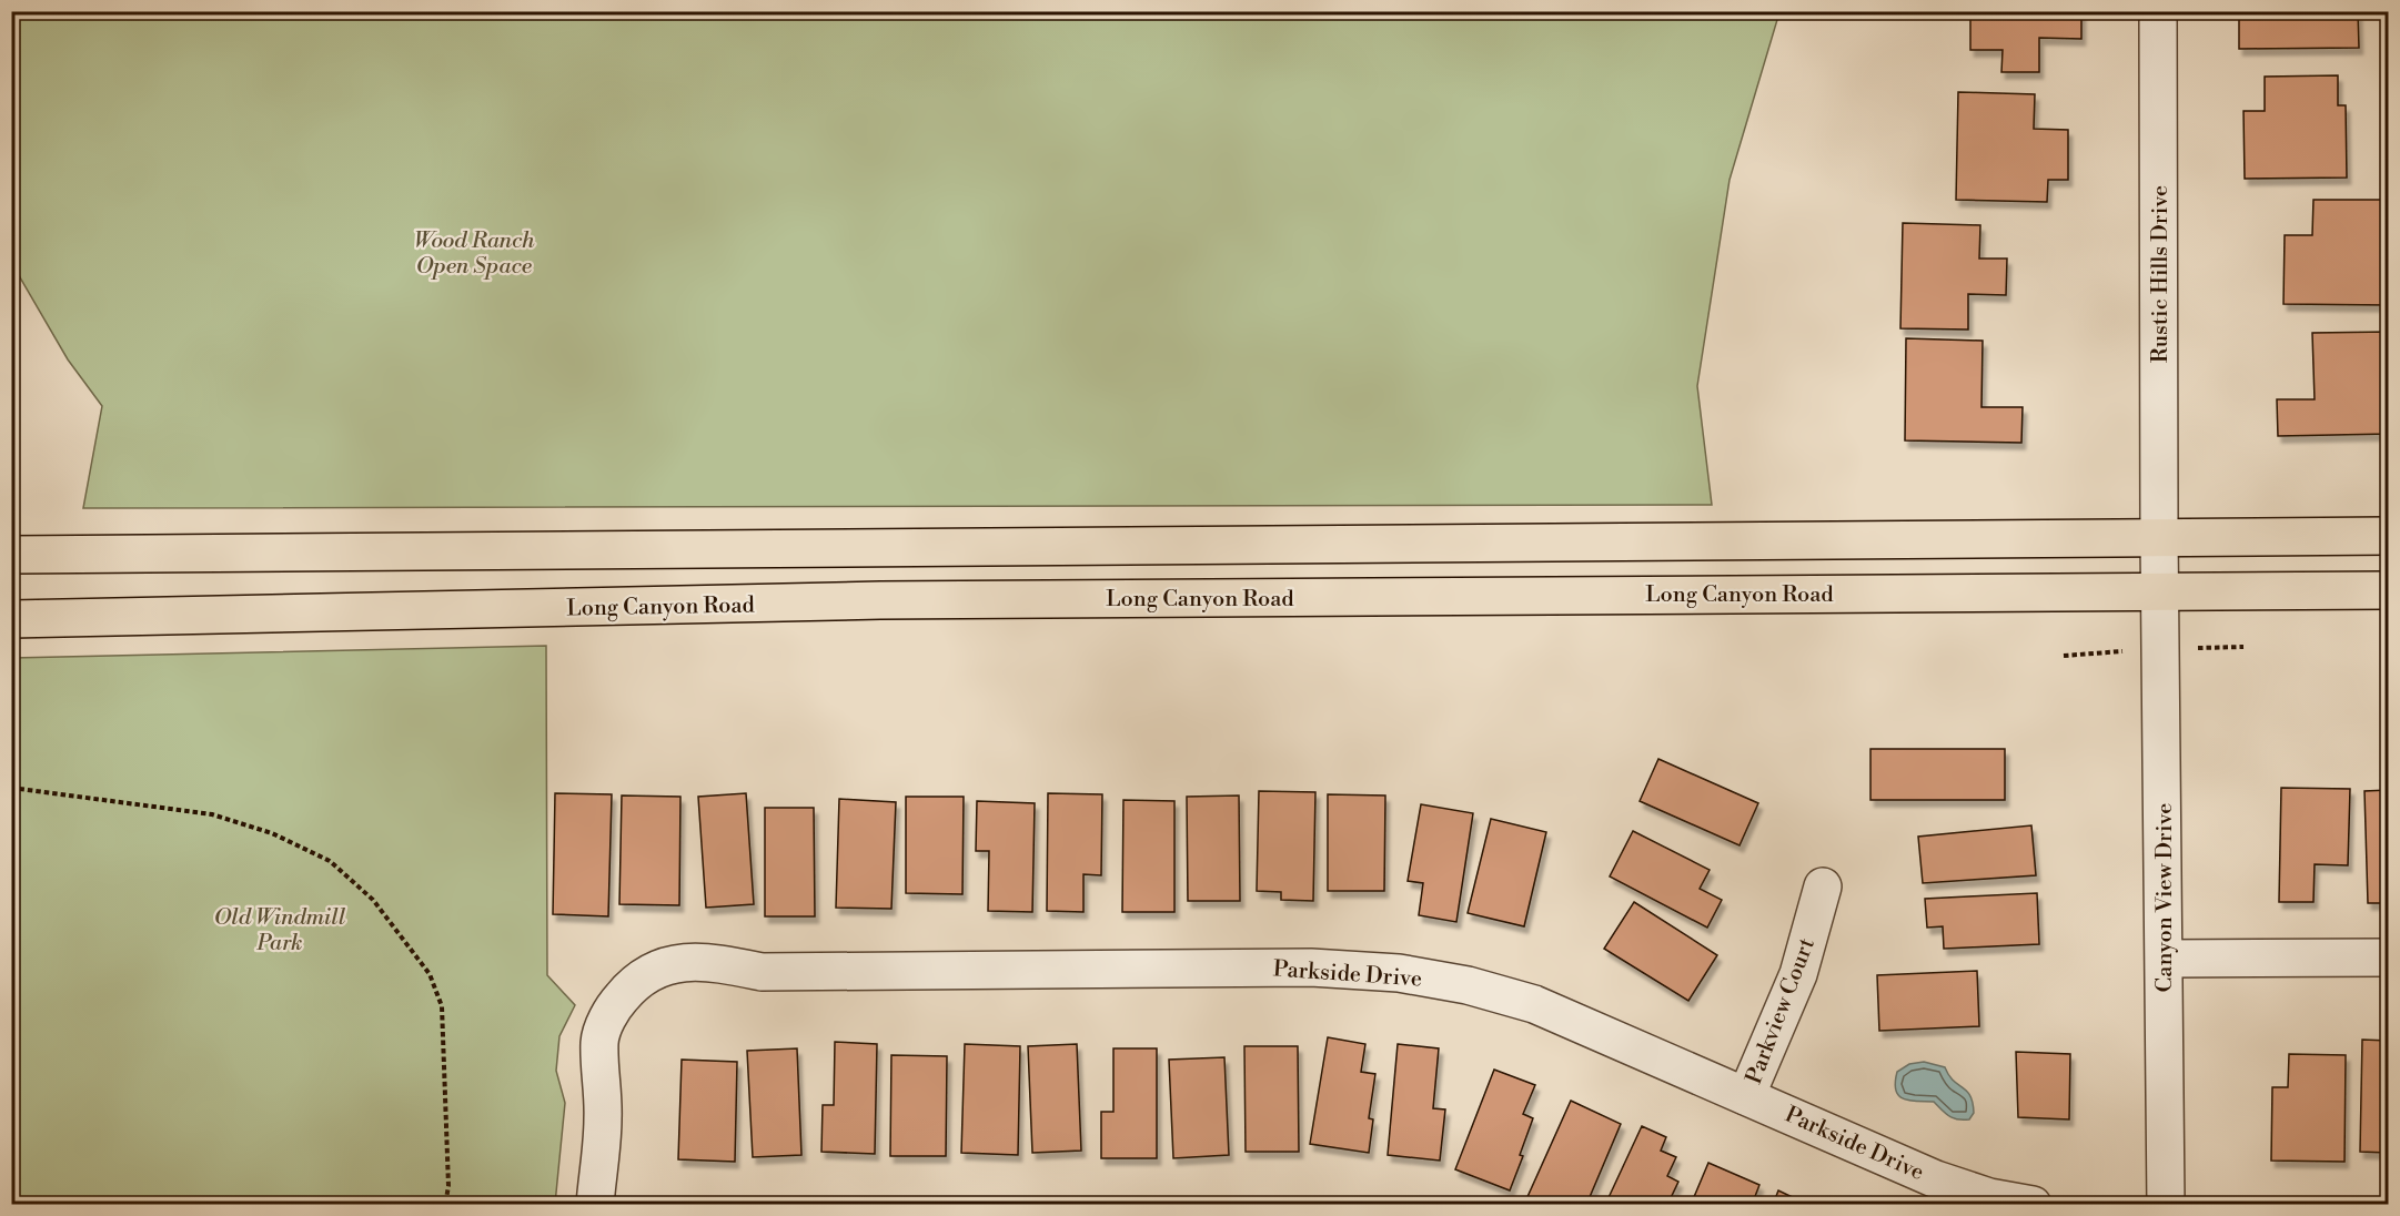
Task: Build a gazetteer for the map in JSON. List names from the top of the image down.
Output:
{
  "streets": {
    "main road": ["Long Canyon Road"],
    "street": [
      "Rustic Hills Drive",
      "Canyon View Drive",
      "Parkside Drive",
      "Parkview Court"
    ]
  },
  "crossings": [
    ["Rustic Hills Drive", "Long Canyon Road"],
    ["Rustic Hills Drive", "Canyon View Drive"],
    ["Long Canyon Road", "Canyon View Drive"],
    ["Parkside Drive", "Parkview Court"]
  ],
  "parks": ["Wood Ranch Open Space", "Old Windmill Park"]
}
